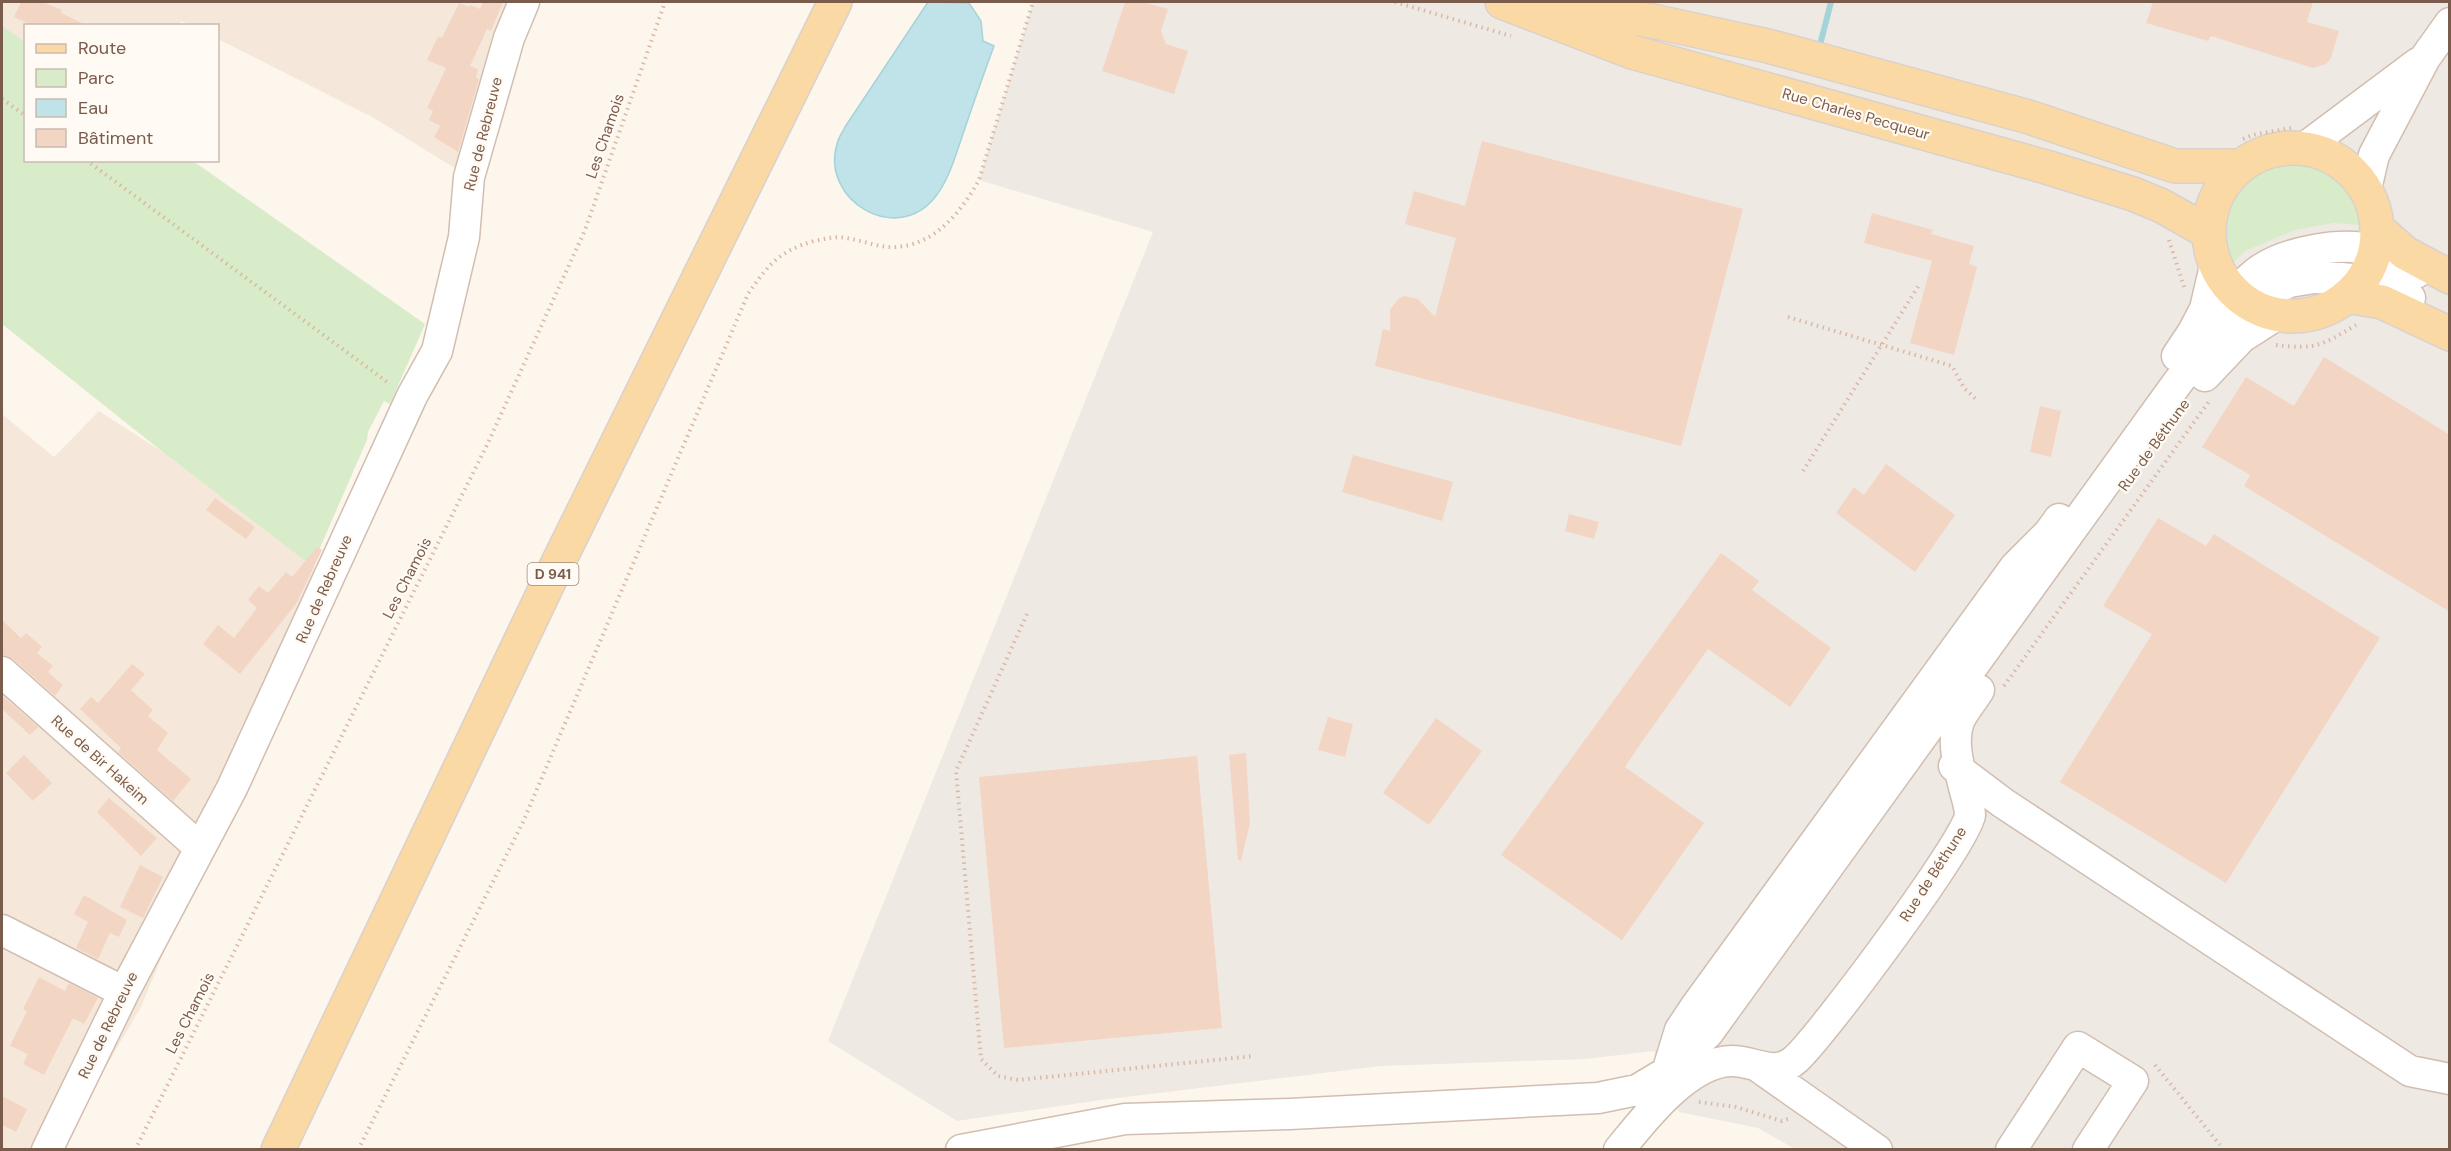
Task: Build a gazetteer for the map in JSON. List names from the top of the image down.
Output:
{
  "streets": {
    "main road": ["Rue Charles Pecqueur", "D 941"],
    "street": ["Rue de Rebreuve", "Rue de Béthune", "Rue de Bir Hakeim"],
    "path": ["Les Chamois"]
  },
  "crossings": [
    ["Rue de Rebreuve", "Rue de Bir Hakeim"]
  ],
  "legend": [
    "Route",
    "Parc",
    "Eau",
    "Bâtiment"
  ]
}
